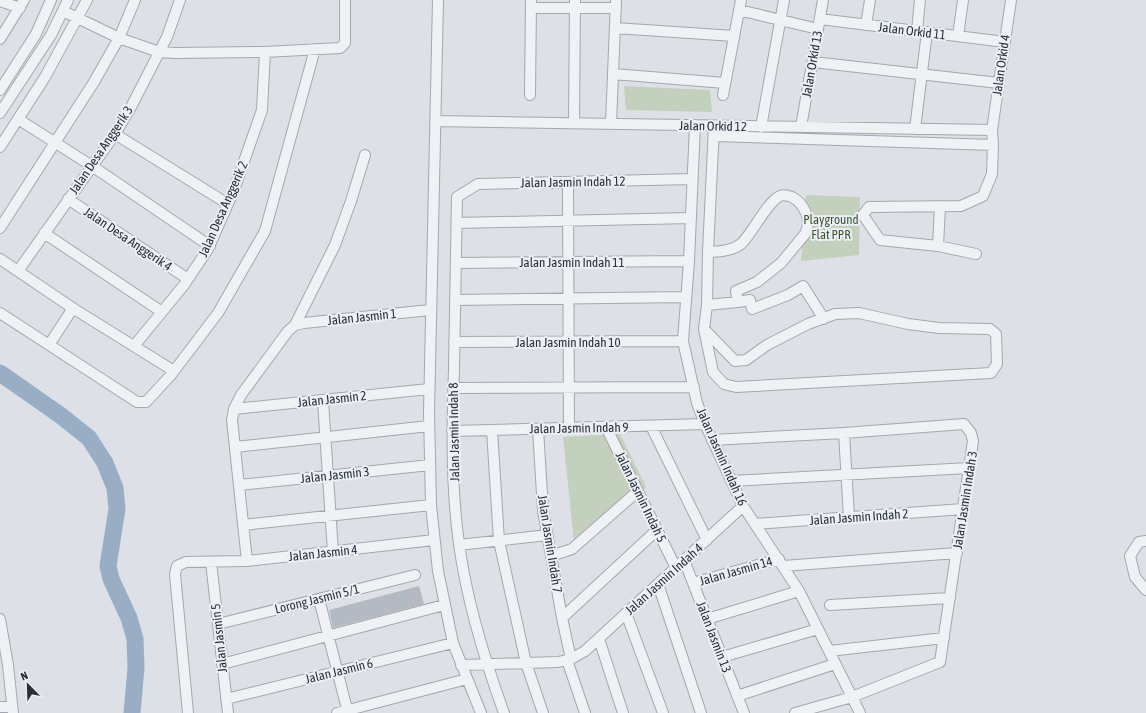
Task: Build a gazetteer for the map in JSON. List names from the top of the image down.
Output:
{
  "streets": {
    "street": [
      "Jalan Orkid 11",
      "Jalan Orkid 13",
      "Jalan Orkid 4",
      "Jalan Orkid 12",
      "Jalan Desa Anggerik 3",
      "Jalan Jasmin Indah 12",
      "Jalan Desa Anggerik 2",
      "Jalan Desa Anggerik 4",
      "Jalan Jasmin Indah 11",
      "Jalan Jasmin 1",
      "Jalan Jasmin Indah 10",
      "Jalan Jasmin 2",
      "Jalan Jasmin Indah 9",
      "Jalan Jasmin Indah 8",
      "Jalan Jasmin Indah 16",
      "Jalan Jasmin 3",
      "Jalan Jasmin Indah 5",
      "Jalan Jasmin Indah 3",
      "Jalan Jasmin Indah 2",
      "Jalan Jasmin Indah 7",
      "Jalan Jasmin 4",
      "Jalan Jasmin 14",
      "Jalan Jasmin Indah 4",
      "Lorong Jasmin 5/1",
      "Jalan Jasmin 13",
      "Jalan Jasmin 5",
      "Jalan Jasmin 6"
    ]
  },
  "crossings": [
    ["Jalan Orkid 11", "Jalan Orkid 13"],
    ["Jalan Orkid 11", "Jalan Orkid 4"],
    ["Jalan Orkid 13", "Jalan Orkid 12"],
    ["Jalan Orkid 4", "Jalan Orkid 12"],
    ["Jalan Orkid 12", "Jalan Jasmin Indah 16"],
    ["Jalan Desa Anggerik 3", "Jalan Desa Anggerik 4"],
    ["Jalan Jasmin Indah 12", "Jalan Jasmin Indah 8"],
    ["Jalan Jasmin Indah 12", "Jalan Jasmin Indah 16"],
    ["Jalan Desa Anggerik 2", "Jalan Desa Anggerik 4"],
    ["Jalan Jasmin Indah 11", "Jalan Jasmin Indah 8"],
    ["Jalan Jasmin Indah 11", "Jalan Jasmin Indah 16"],
    ["Jalan Jasmin Indah 10", "Jalan Jasmin Indah 8"],
    ["Jalan Jasmin Indah 10", "Jalan Jasmin Indah 16"],
    ["Jalan Jasmin Indah 9", "Jalan Jasmin Indah 8"],
    ["Jalan Jasmin Indah 9", "Jalan Jasmin Indah 16"],
    ["Jalan Jasmin Indah 9", "Jalan Jasmin Indah 5"],
    ["Jalan Jasmin Indah 9", "Jalan Jasmin Indah 7"],
    ["Jalan Jasmin Indah 16", "Jalan Jasmin Indah 3"],
    ["Jalan Jasmin Indah 16", "Jalan Jasmin Indah 2"],
    ["Jalan Jasmin Indah 16", "Jalan Jasmin 14"],
    ["Jalan Jasmin Indah 16", "Jalan Jasmin Indah 4"],
    ["Jalan Jasmin Indah 5", "Jalan Jasmin Indah 4"],
    ["Jalan Jasmin Indah 3", "Jalan Jasmin Indah 2"],
    ["Jalan Jasmin Indah 3", "Jalan Jasmin 14"],
    ["Jalan Jasmin Indah 7", "Jalan Jasmin Indah 4"],
    ["Jalan Jasmin 4", "Jalan Jasmin 5"],
    ["Jalan Jasmin 14", "Jalan Jasmin 13"],
    ["Jalan Jasmin Indah 4", "Jalan Jasmin 13"],
    ["Lorong Jasmin 5/1", "Jalan Jasmin 5"],
    ["Jalan Jasmin 5", "Jalan Jasmin 6"]
  ],
  "parks": ["Playground Flat PPR"],
  "north": "top left"
}
